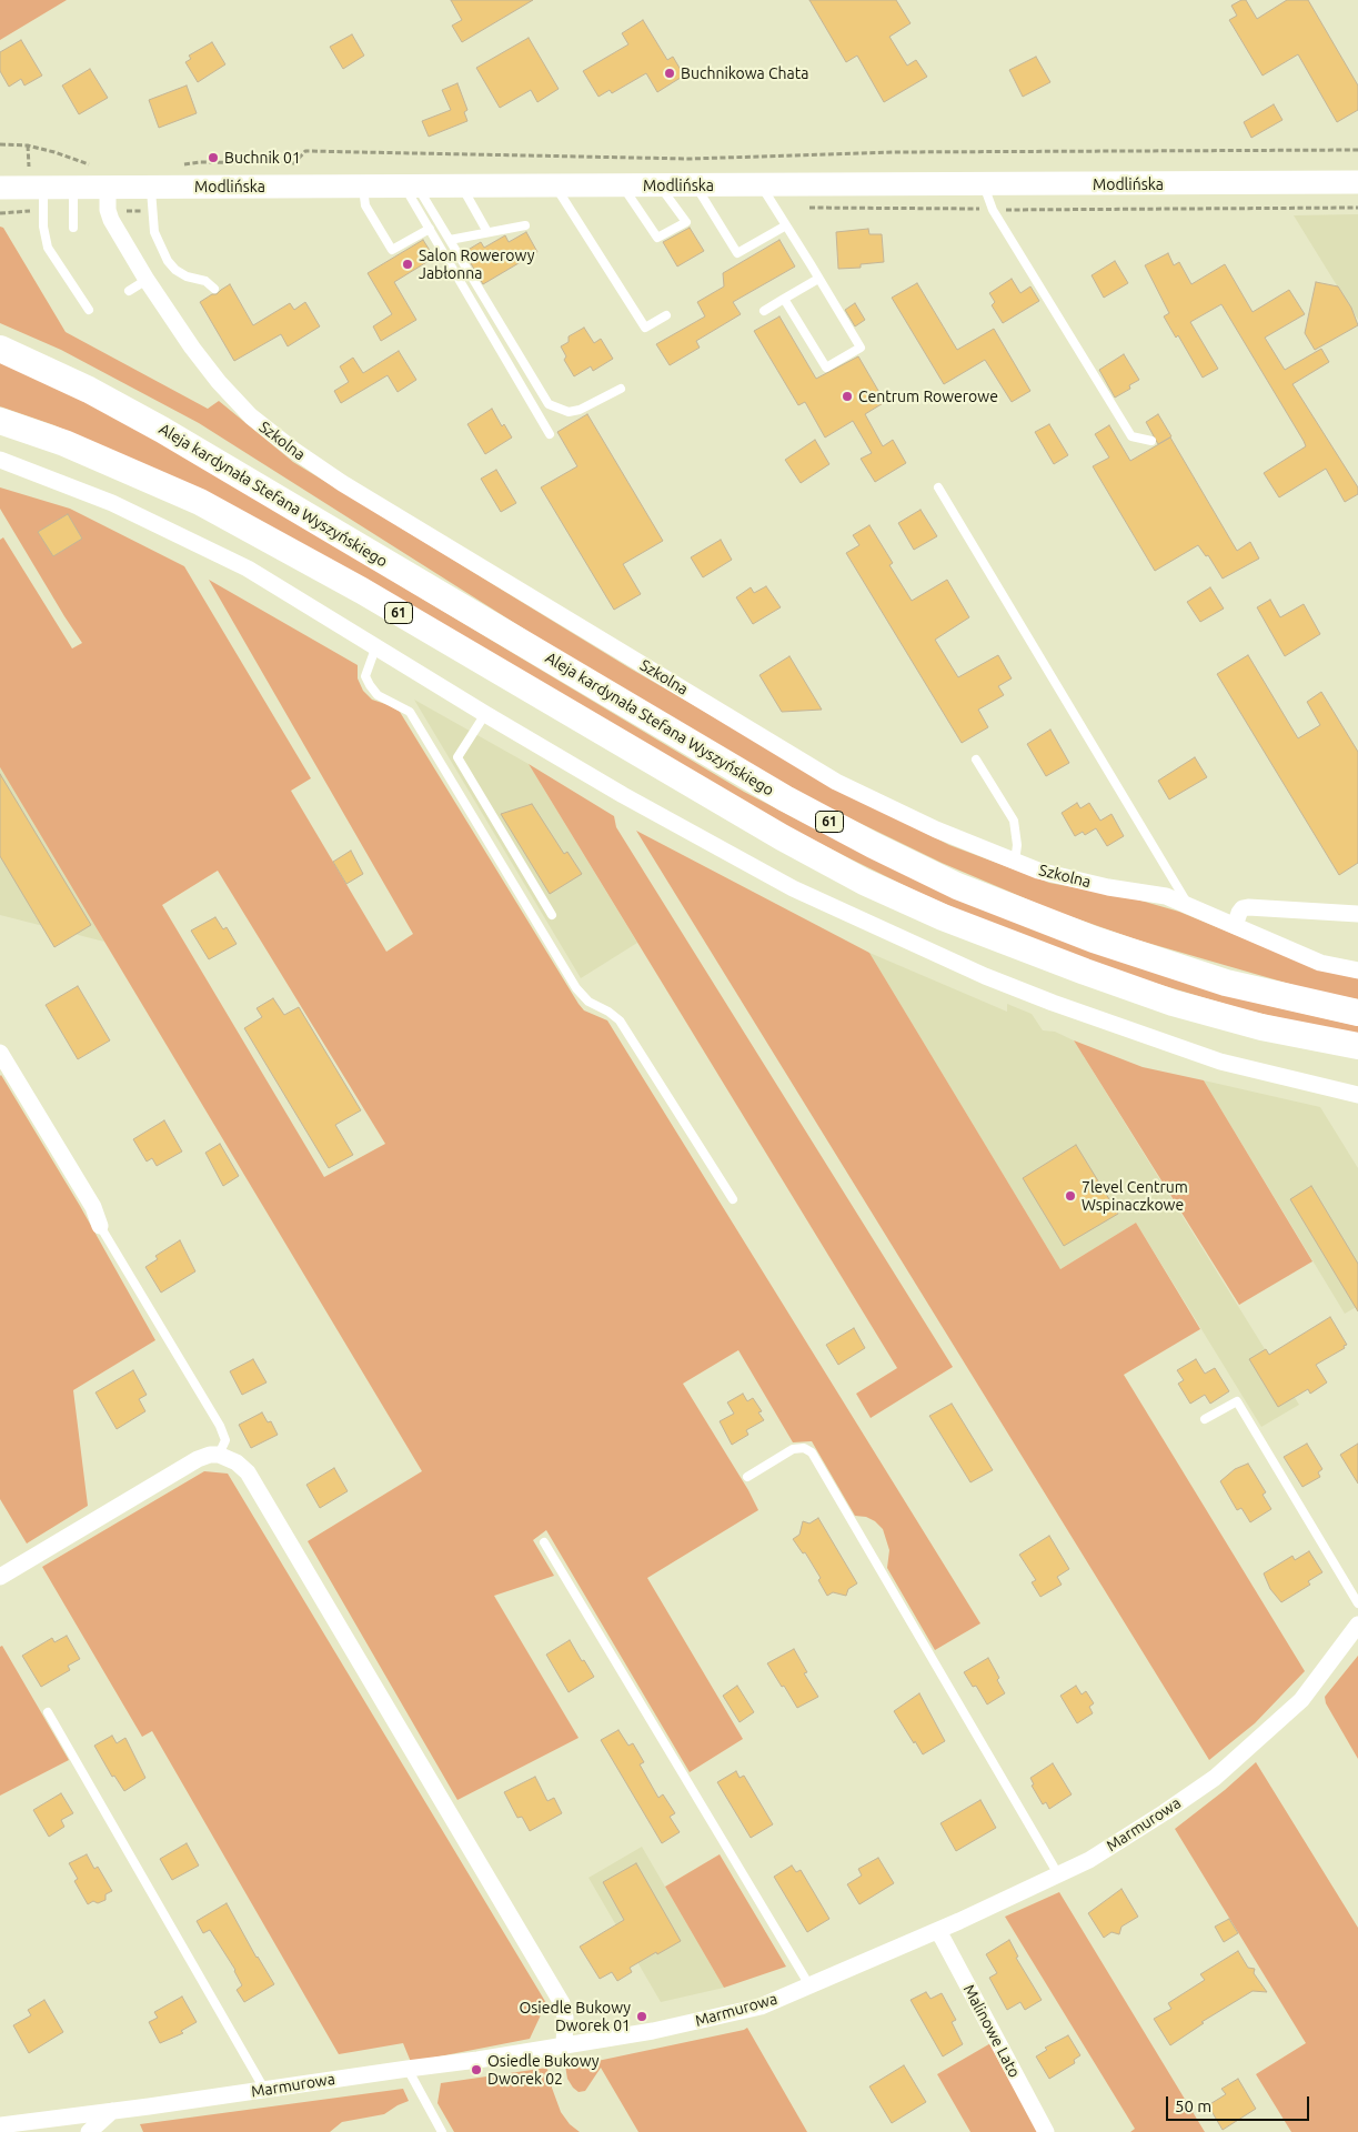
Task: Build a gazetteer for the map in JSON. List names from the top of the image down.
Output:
{
  "streets": {
    "main road": ["Modlińska", "Aleja kardynała Stefana Wyszyńskiego", "61"],
    "street": ["Szkolna", "Marmurowa", "Malinowe Lato"]
  },
  "crossings": [
    ["Modlińska", "Szkolna"],
    ["Marmurowa", "Malinowe Lato"]
  ],
  "places": [
    "Buchnikowa Chata",
    "Buchnik 01",
    "Salon Rowerowy Jabłonna",
    "Centrum Rowerowe",
    "7level Centrum Wspinaczkowe",
    "Osiedle Bukowy Dworek 01",
    "Osiedle Bukowy Dworek 02"
  ],
  "scale_bar": "50 m"
}
